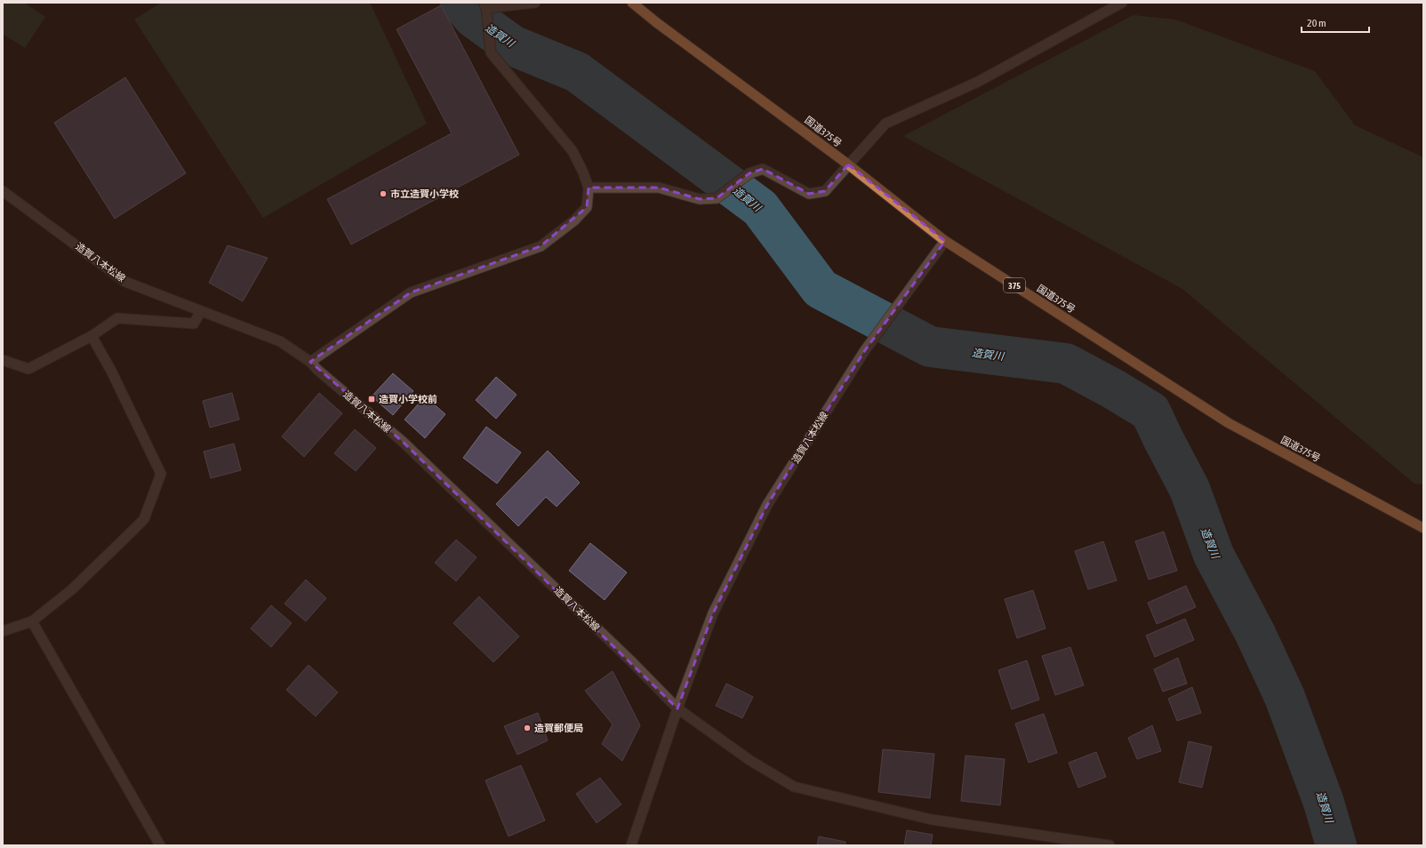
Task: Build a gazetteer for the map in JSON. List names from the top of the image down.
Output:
{
  "streets": {
    "highway": ["国道375号", "375"],
    "street": ["造賀八本松線"]
  },
  "crossings": [
    ["国道375号", "造賀八本松線"]
  ],
  "water": ["造賀川"],
  "places": {
    "other": ["市立造賀小学校", "造賀郵便局"],
    "transit": ["造賀小学校前"]
  },
  "scale_bar": "20 m"
}
